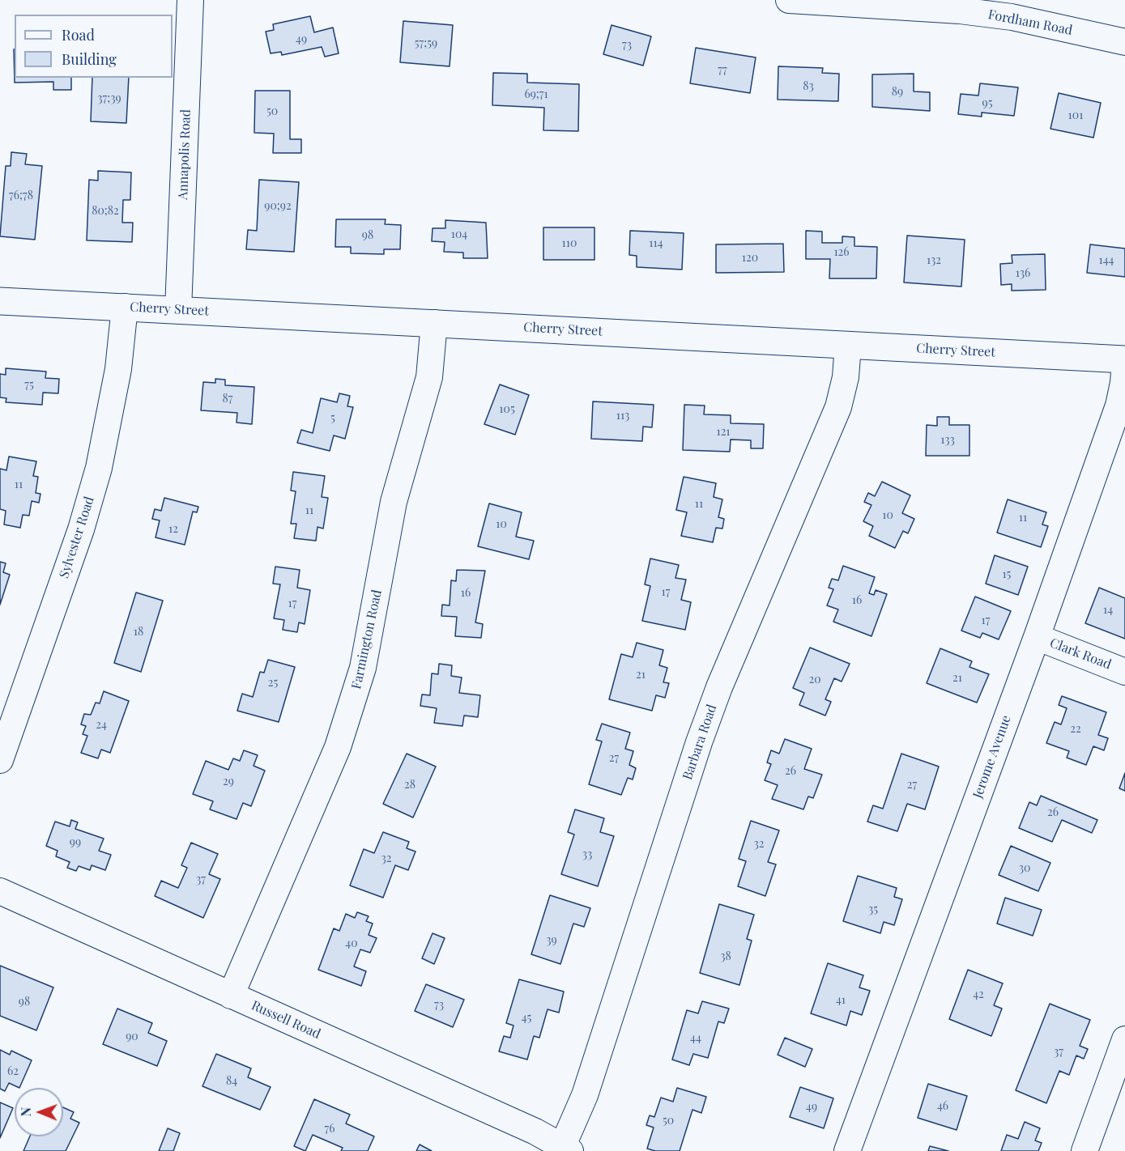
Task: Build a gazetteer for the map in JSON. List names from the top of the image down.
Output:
{
  "streets": {
    "street": [
      "Fordham Road",
      "Annapolis Road",
      "Cherry Street",
      "Sylvester Road",
      "Farmington Road",
      "Clark Road",
      "Barbara Road",
      "Jerome Avenue",
      "Russell Road"
    ]
  },
  "crossings": [
    ["Annapolis Road", "Cherry Street"],
    ["Cherry Street", "Sylvester Road"],
    ["Cherry Street", "Farmington Road"],
    ["Cherry Street", "Barbara Road"],
    ["Cherry Street", "Jerome Avenue"],
    ["Farmington Road", "Russell Road"],
    ["Clark Road", "Jerome Avenue"],
    ["Barbara Road", "Russell Road"]
  ],
  "house_numbers": [
    "49",
    "57;59",
    "73",
    "77",
    "83",
    "89",
    "69;71",
    "37;39",
    "95",
    "50",
    "101",
    "76;78",
    "90;92",
    "80;82",
    "104",
    "98",
    "110",
    "114",
    "126",
    "120",
    "132",
    "144",
    "136",
    "75",
    "87",
    "105",
    "113",
    "5",
    "121",
    "133",
    "11",
    "11",
    "11",
    "10",
    "11",
    "10",
    "12",
    "15",
    "17",
    "16",
    "16",
    "17",
    "14",
    "17",
    "18",
    "21",
    "21",
    "20",
    "25",
    "24",
    "22",
    "27",
    "26",
    "29",
    "28",
    "27",
    "26",
    "99",
    "32",
    "33",
    "32",
    "30",
    "37",
    "35",
    "39",
    "40",
    "38",
    "42",
    "41",
    "98",
    "73",
    "45",
    "90",
    "44",
    "37",
    "62",
    "84",
    "46",
    "49",
    "50",
    "76"
  ],
  "legend": ["Road", "Building"],
  "north": "left"
}
